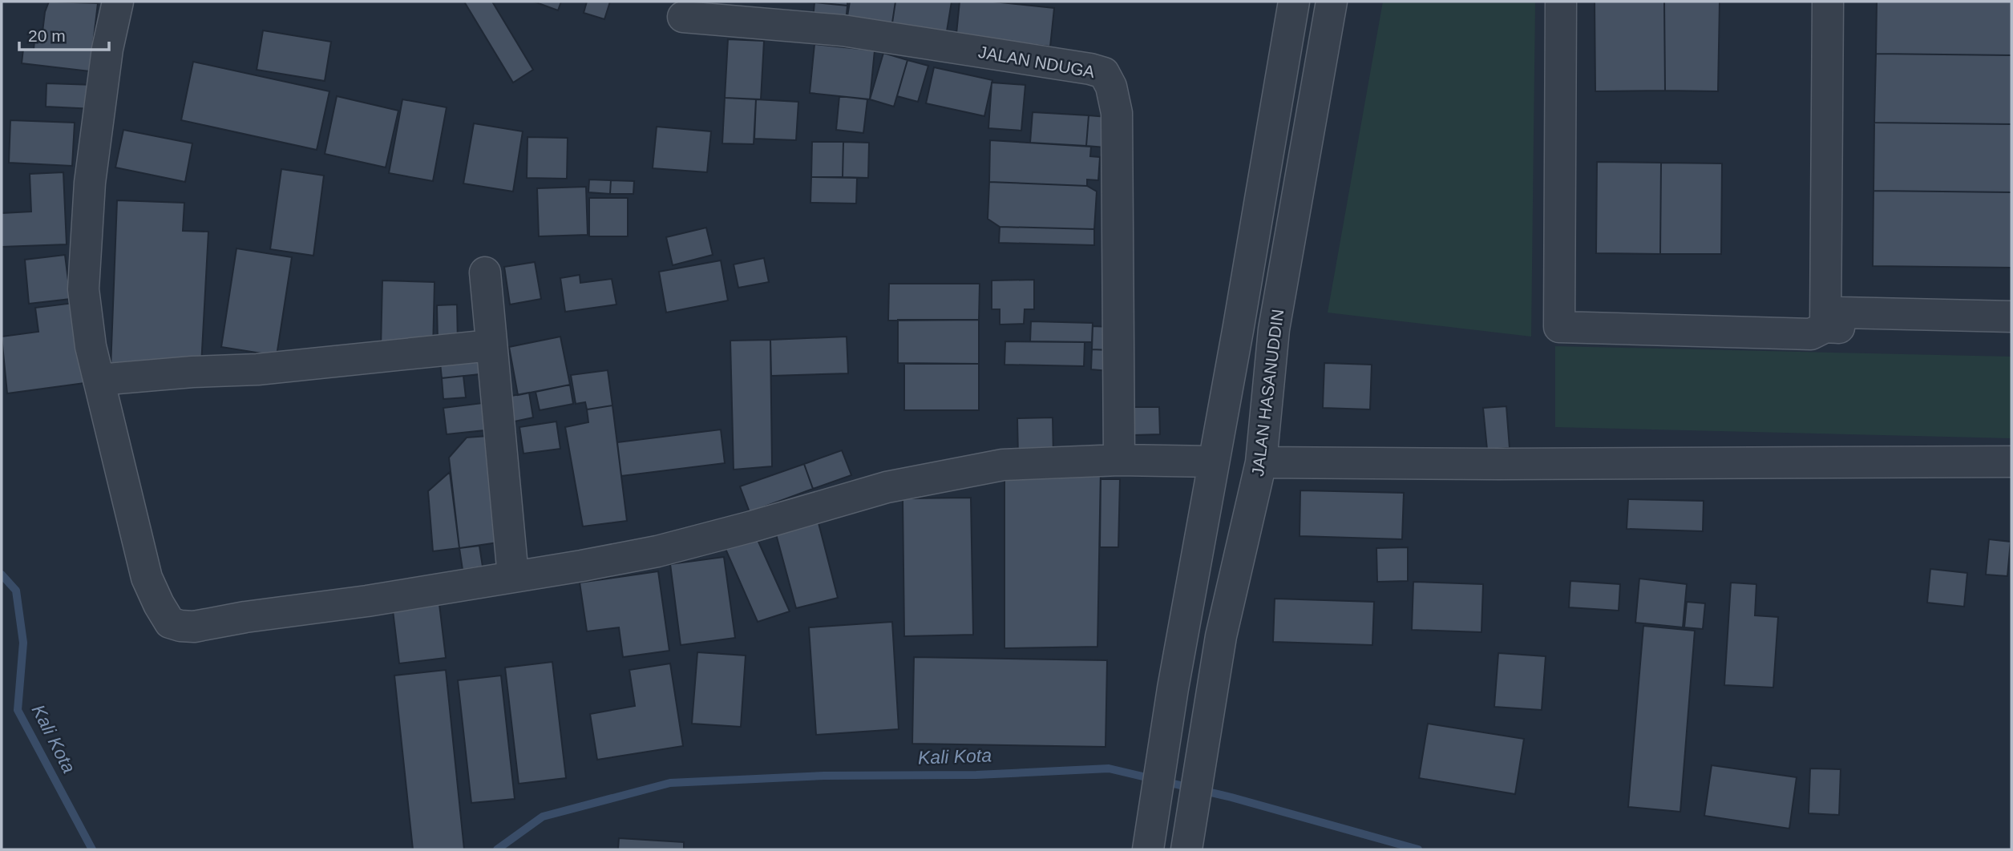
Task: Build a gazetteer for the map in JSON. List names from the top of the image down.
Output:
{
  "streets": {
    "street": ["JALAN NDUGA", "JALAN HASANUDDIN"]
  },
  "water": ["Kali Kota"],
  "scale_bar": "20 m"
}
